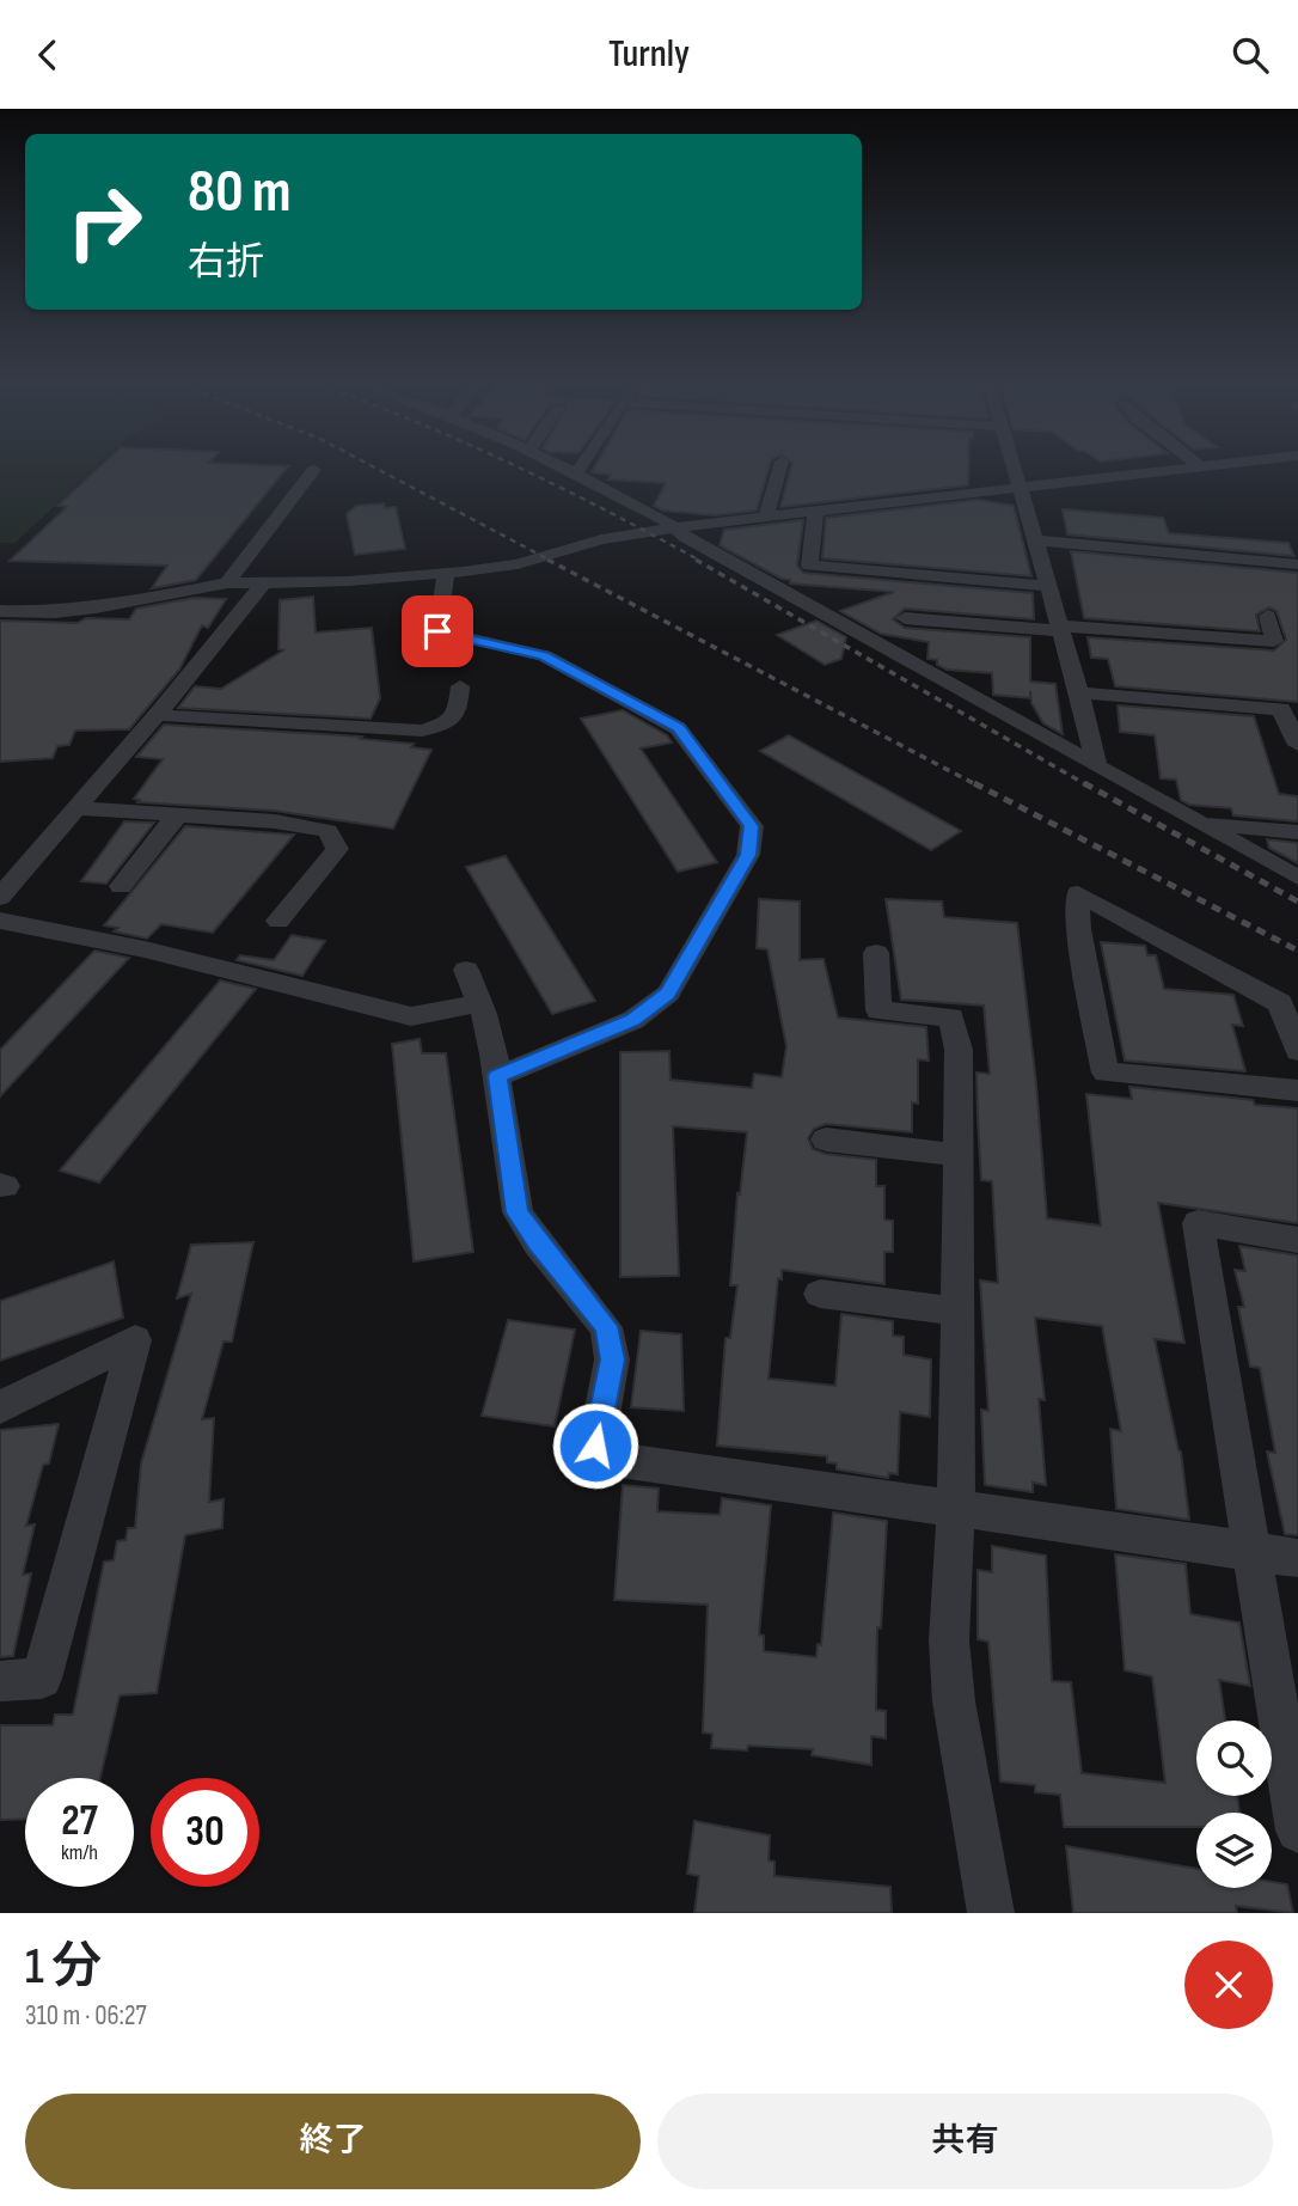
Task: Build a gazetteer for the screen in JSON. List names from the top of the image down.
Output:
{
  "page": {
    "header": "Turnly",
    "turn": ["80 m", "右折"],
    "speed": "27 km/h",
    "limit": "30",
    "heading": ["1 分", "310 m · 06:27"],
    "buttons": ["終了", "共有"]
  }
}
